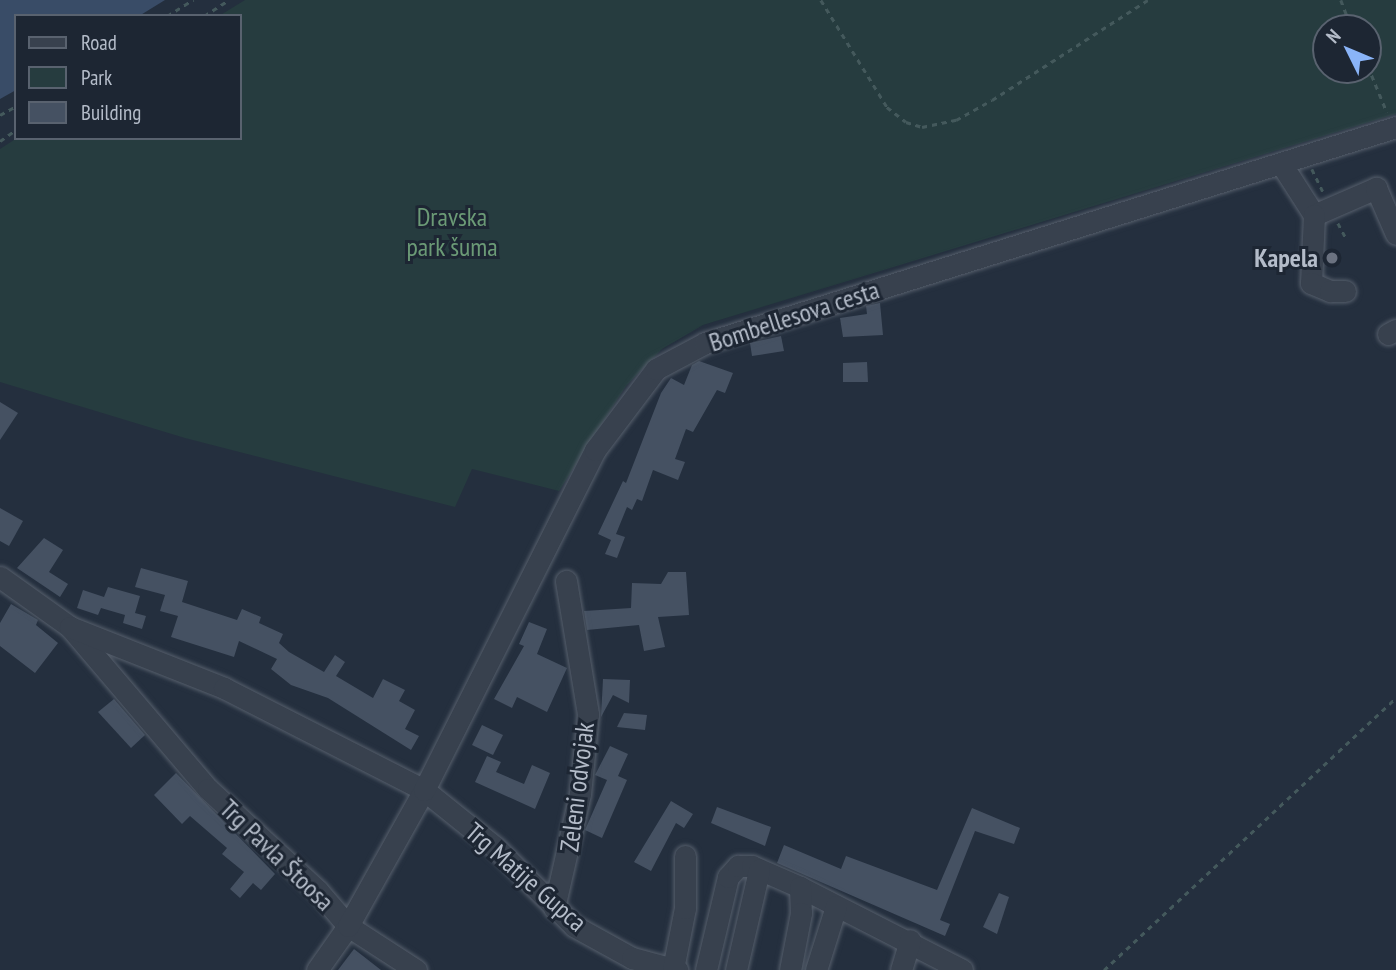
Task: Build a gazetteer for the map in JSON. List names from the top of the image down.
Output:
{
  "streets": {
    "street": [
      "Bombellesova cesta",
      "Zeleni odvojak",
      "Trg Pavla Štoosa",
      "Trg Matije Gupca"
    ]
  },
  "crossings": [
    ["Bombellesova cesta", "Trg Pavla Štoosa"],
    ["Bombellesova cesta", "Trg Matije Gupca"],
    ["Zeleni odvojak", "Trg Matije Gupca"],
    ["Trg Pavla Štoosa", "Trg Matije Gupca"]
  ],
  "parks": ["Dravska park šuma"],
  "places": ["Kapela"],
  "legend": ["Road", "Park", "Building"],
  "north": "top left"
}
